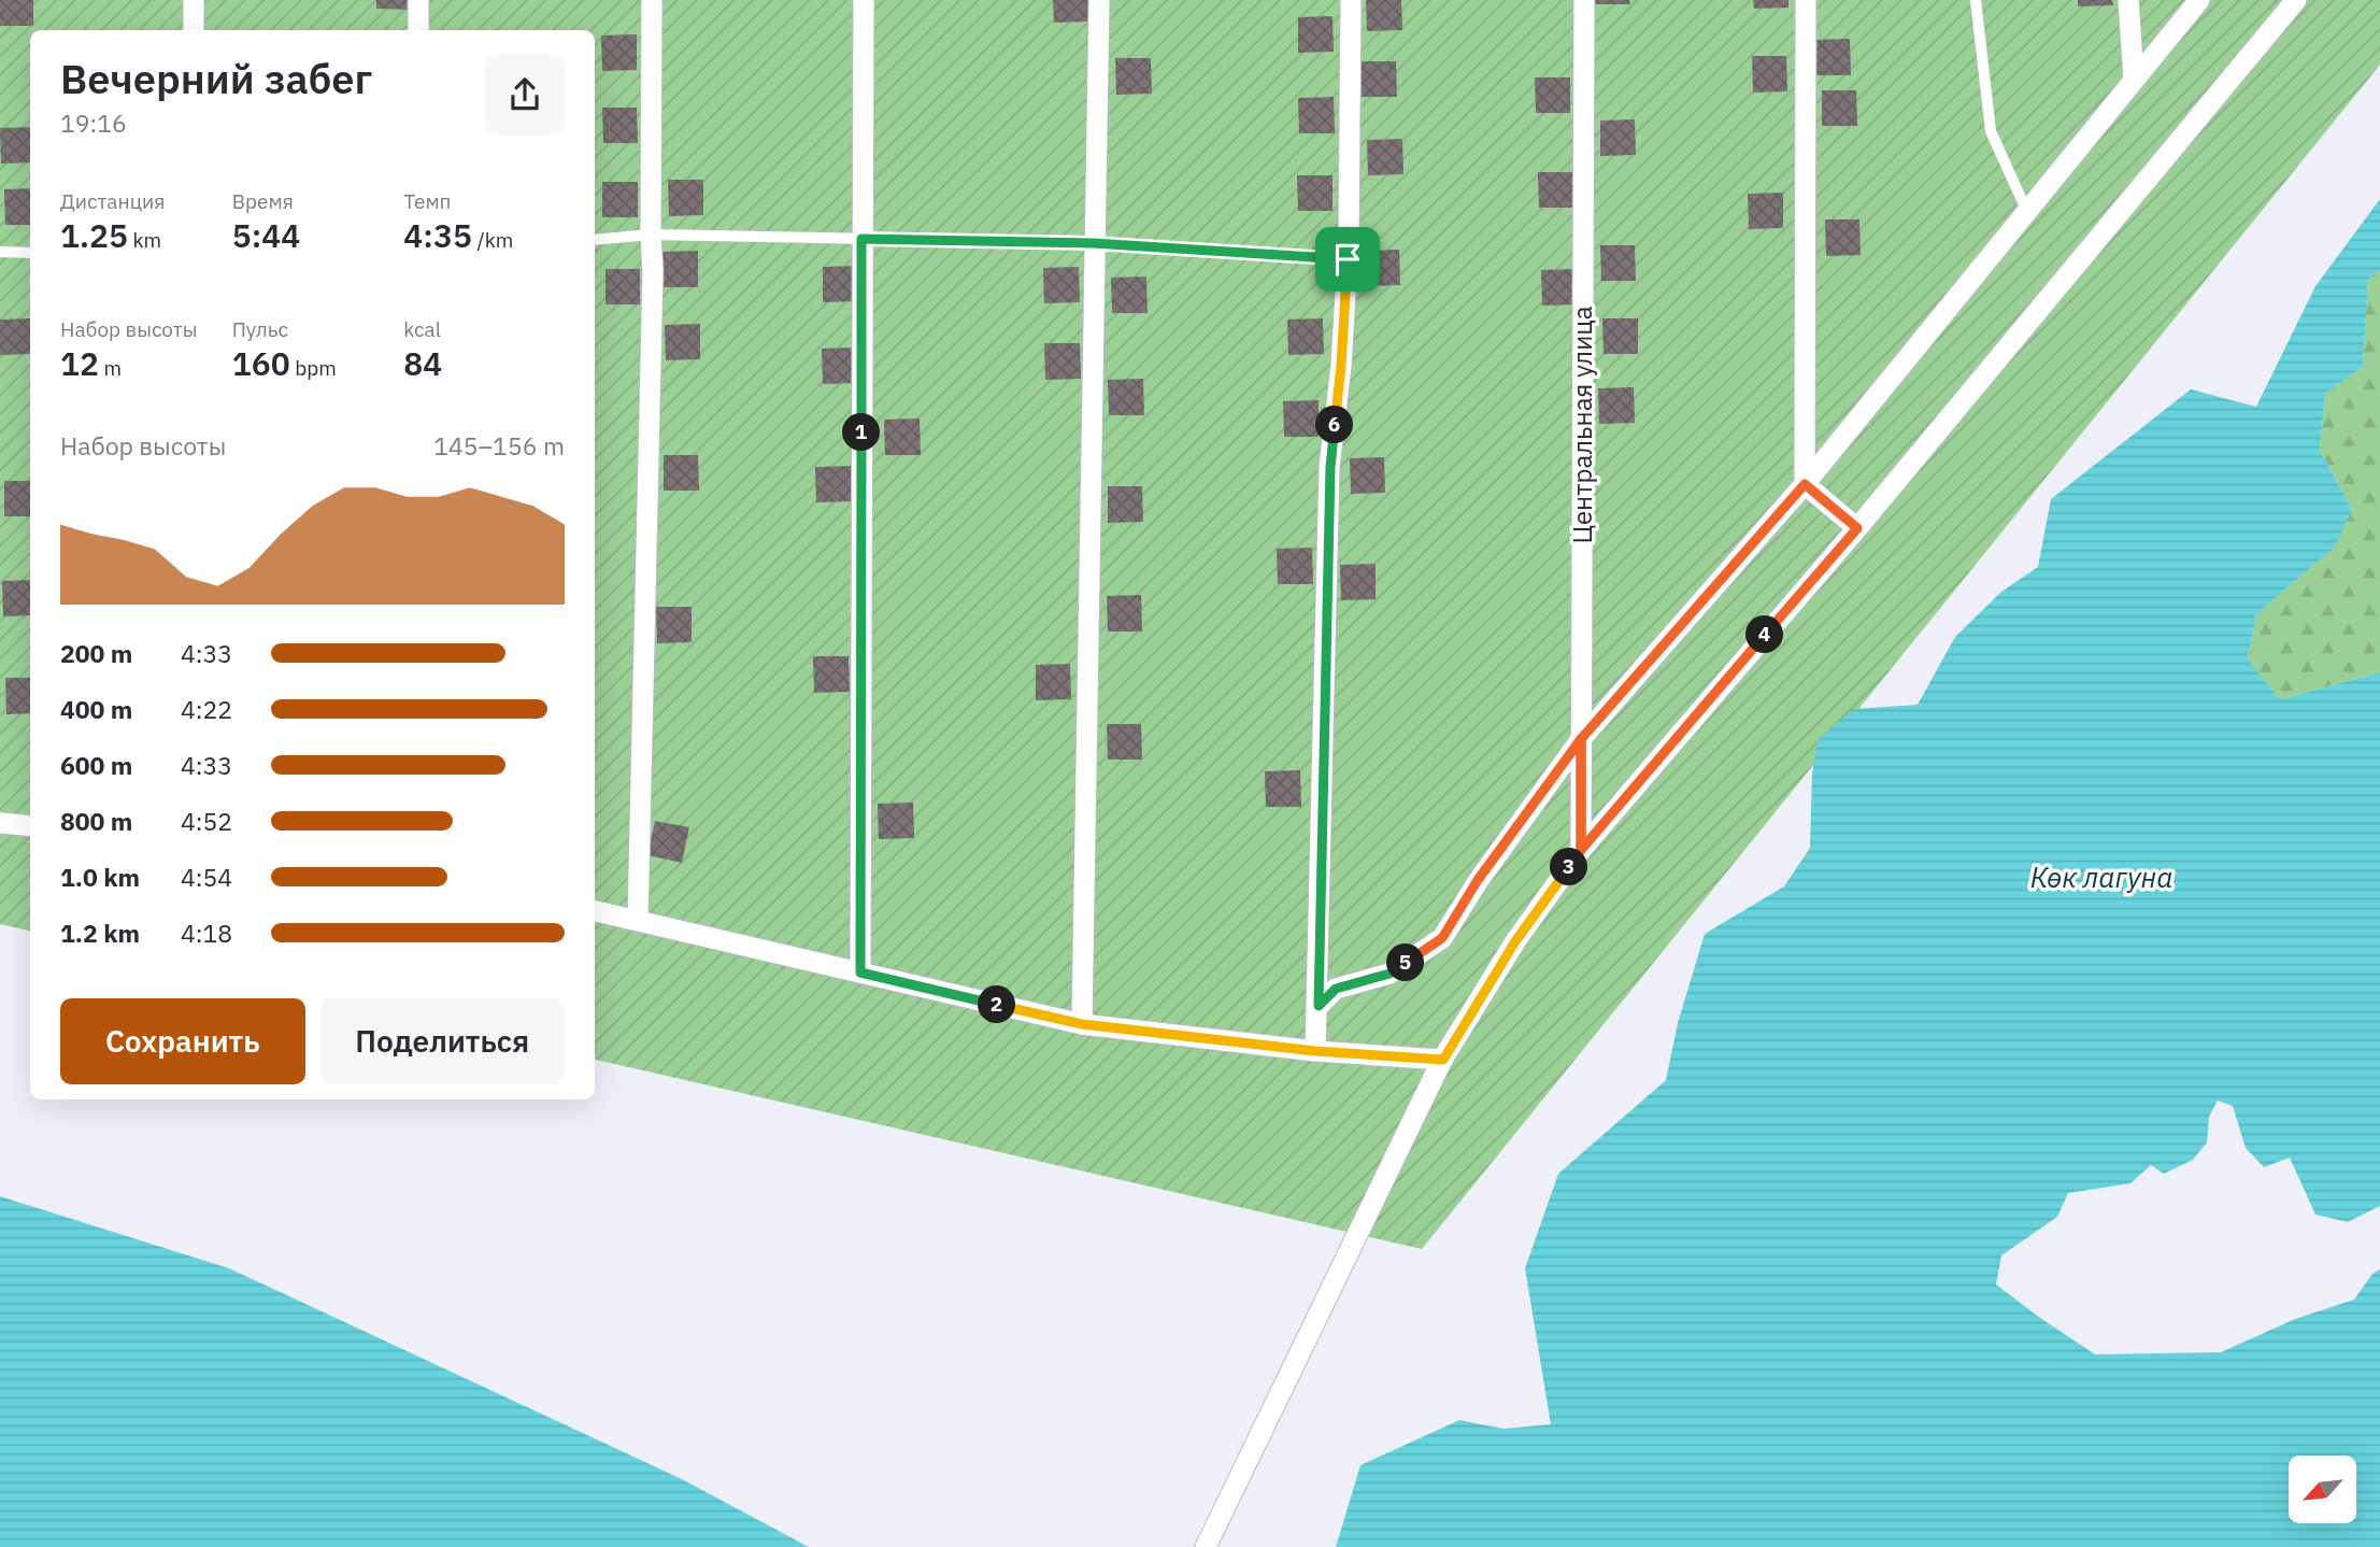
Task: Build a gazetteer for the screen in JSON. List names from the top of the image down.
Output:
{
  "streets": {
    "street": ["Центральная улица"]
  },
  "water": ["Көк лагуна"],
  "north": "bottom left",
  "page": {
    "heading": ["Вечерний забег", "19:16"],
    "stats": [
      ["Дистанция", "1.25 km"],
      ["Время", "5:44"],
      ["Темп", "4:35 /km"],
      ["Набор высоты", "12 m"],
      ["Пульс", "160 bpm"],
      ["kcal", "84"]
    ],
    "pins": [
      "6",
      "1",
      "4",
      "3",
      "5",
      "2"
    ],
    "chart": ["Набор высоты", "145–156 m"],
    "list": [
      {
        "name": "200 m",
        "note": "4:33"
      },
      {
        "name": "400 m",
        "note": "4:22"
      },
      {
        "name": "600 m",
        "note": "4:33"
      },
      {
        "name": "800 m",
        "note": "4:52"
      },
      {
        "name": "1.0 km",
        "note": "4:54"
      },
      {
        "name": "1.2 km",
        "note": "4:18"
      }
    ],
    "buttons": ["Сохранить", "Поделиться"]
  }
}
